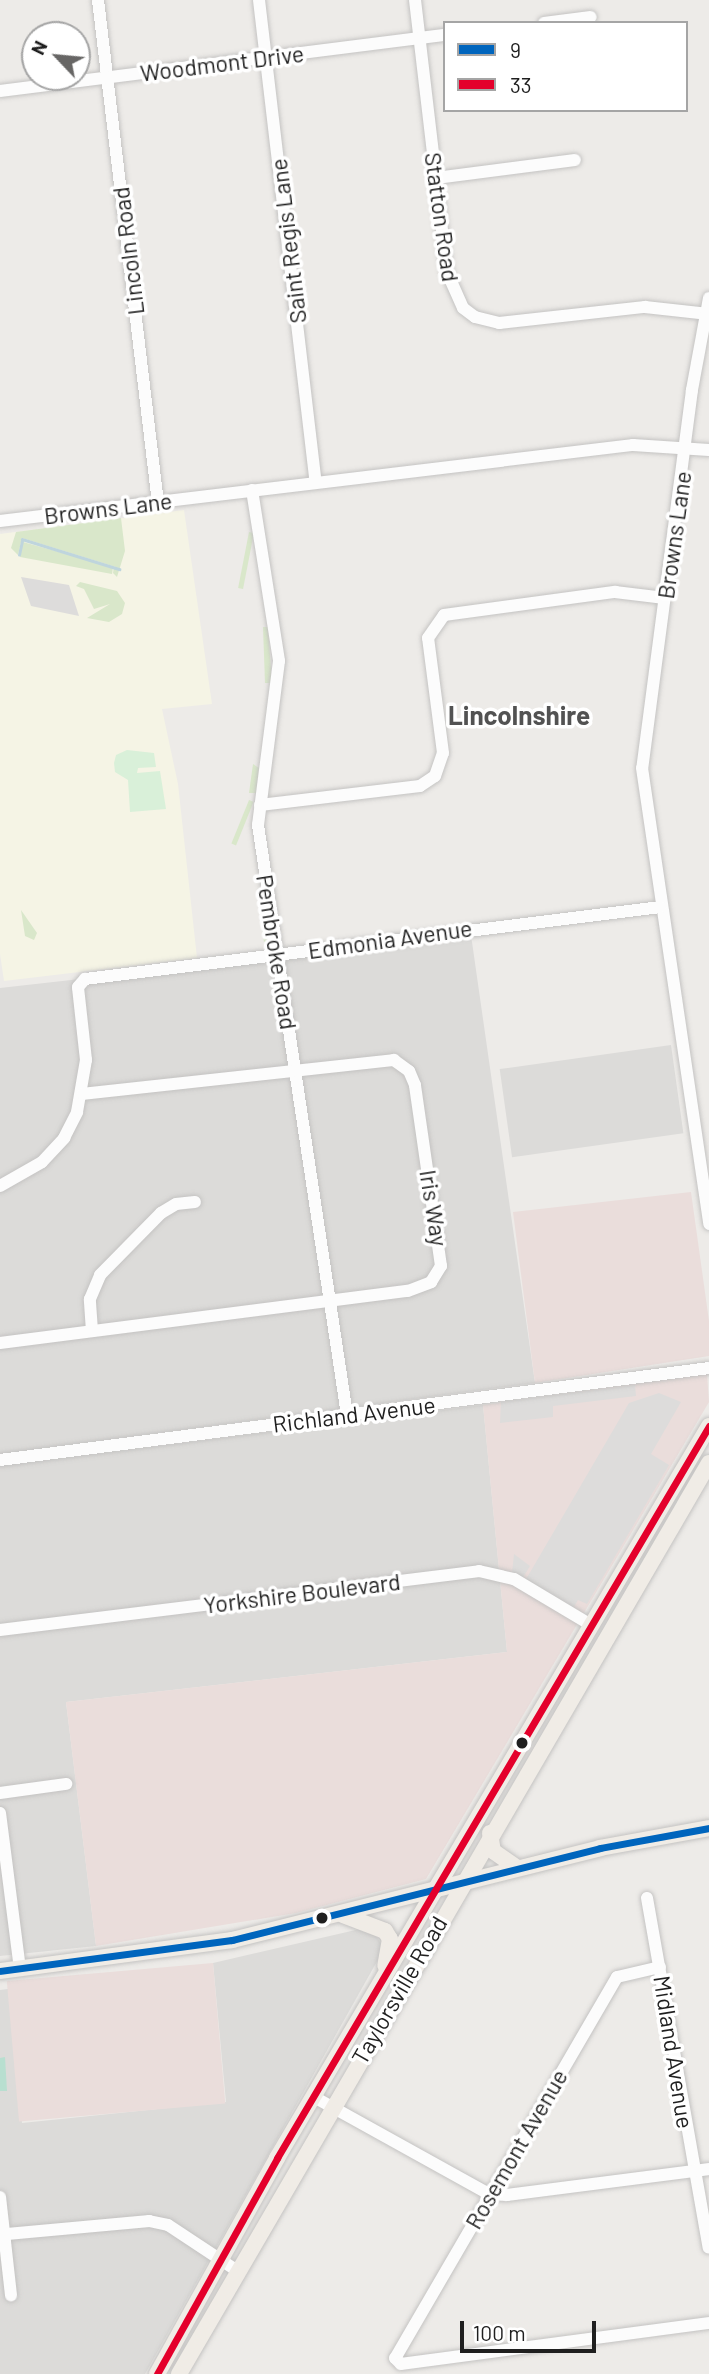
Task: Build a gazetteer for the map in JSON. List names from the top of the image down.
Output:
{
  "streets": {
    "main road": ["Taylorsville Road"],
    "street": [
      "Woodmont Drive",
      "Statton Road",
      "Saint Regis Lane",
      "Lincoln Road",
      "Browns Lane",
      "Edmonia Avenue",
      "Pembroke Road",
      "Iris Way",
      "Richland Avenue",
      "Yorkshire Boulevard",
      "Midland Avenue",
      "Rosemont Avenue"
    ]
  },
  "crossings": [
    ["Woodmont Drive", "Statton Road"],
    ["Woodmont Drive", "Saint Regis Lane"],
    ["Woodmont Drive", "Lincoln Road"],
    ["Saint Regis Lane", "Browns Lane"],
    ["Lincoln Road", "Browns Lane"],
    ["Browns Lane", "Edmonia Avenue"],
    ["Browns Lane", "Pembroke Road"],
    ["Edmonia Avenue", "Pembroke Road"],
    ["Edmonia Avenue", "Iris Way"],
    ["Pembroke Road", "Iris Way"],
    ["Pembroke Road", "Richland Avenue"],
    ["Yorkshire Boulevard", "Taylorsville Road"],
    ["Midland Avenue", "Rosemont Avenue"]
  ],
  "districts": ["Lincolnshire"],
  "lines": ["transit line 33", "transit line 9"],
  "legend": ["9", "33"],
  "scale_bar": "100 m",
  "north": "top left"
}
